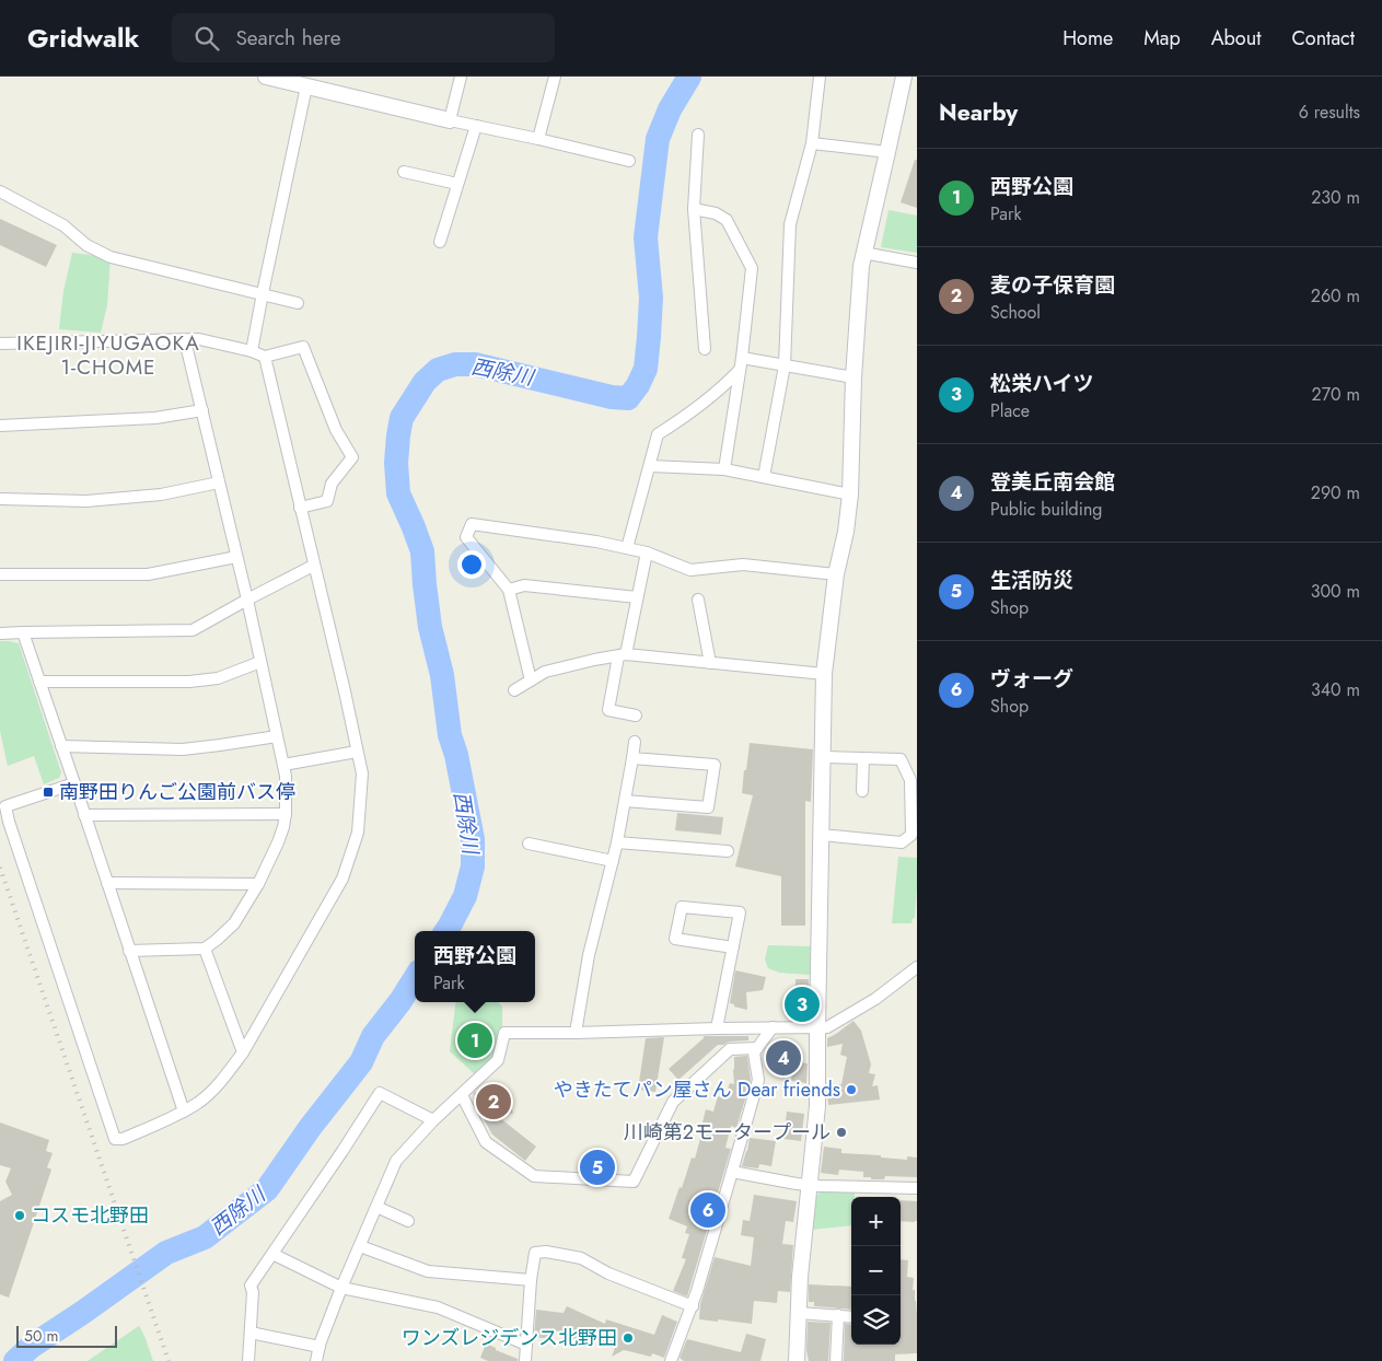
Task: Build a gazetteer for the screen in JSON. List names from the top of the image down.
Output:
{
  "districts": ["IKEJIRI-JIYUGAOKA 1-CHOME"],
  "water": ["西除川"],
  "places": {
    "transit": ["南野田りんご公園前バス停"],
    "other": [
      "やきたてパン屋さん Dear friends",
      "川崎第2モータープール",
      "コスモ北野田",
      "ワンズレジデンス北野田"
    ]
  },
  "scale_bar": "50 m",
  "page": {
    "header": "Gridwalk",
    "search": "Search here",
    "nav": [
      "Home",
      "Map",
      "About",
      "Contact"
    ],
    "heading": ["Nearby", "6 results"],
    "list": [
      {
        "mark": "1",
        "name": "西野公園",
        "note": "Park",
        "value": "230 m"
      },
      {
        "mark": "2",
        "name": "麦の子保育園",
        "note": "School",
        "value": "260 m"
      },
      {
        "mark": "3",
        "name": "松栄ハイツ",
        "note": "Place",
        "value": "270 m"
      },
      {
        "mark": "4",
        "name": "登美丘南会館",
        "note": "Public building",
        "value": "290 m"
      },
      {
        "mark": "5",
        "name": "生活防災",
        "note": "Shop",
        "value": "300 m"
      },
      {
        "mark": "6",
        "name": "ヴォーグ",
        "note": "Shop",
        "value": "340 m"
      }
    ],
    "popup": ["西野公園", "Park"],
    "pins": [
      "3",
      "1",
      "4",
      "2",
      "5",
      "6"
    ],
    "map_buttons": ["+", "−"],
    "scale": "50 m"
  }
}
